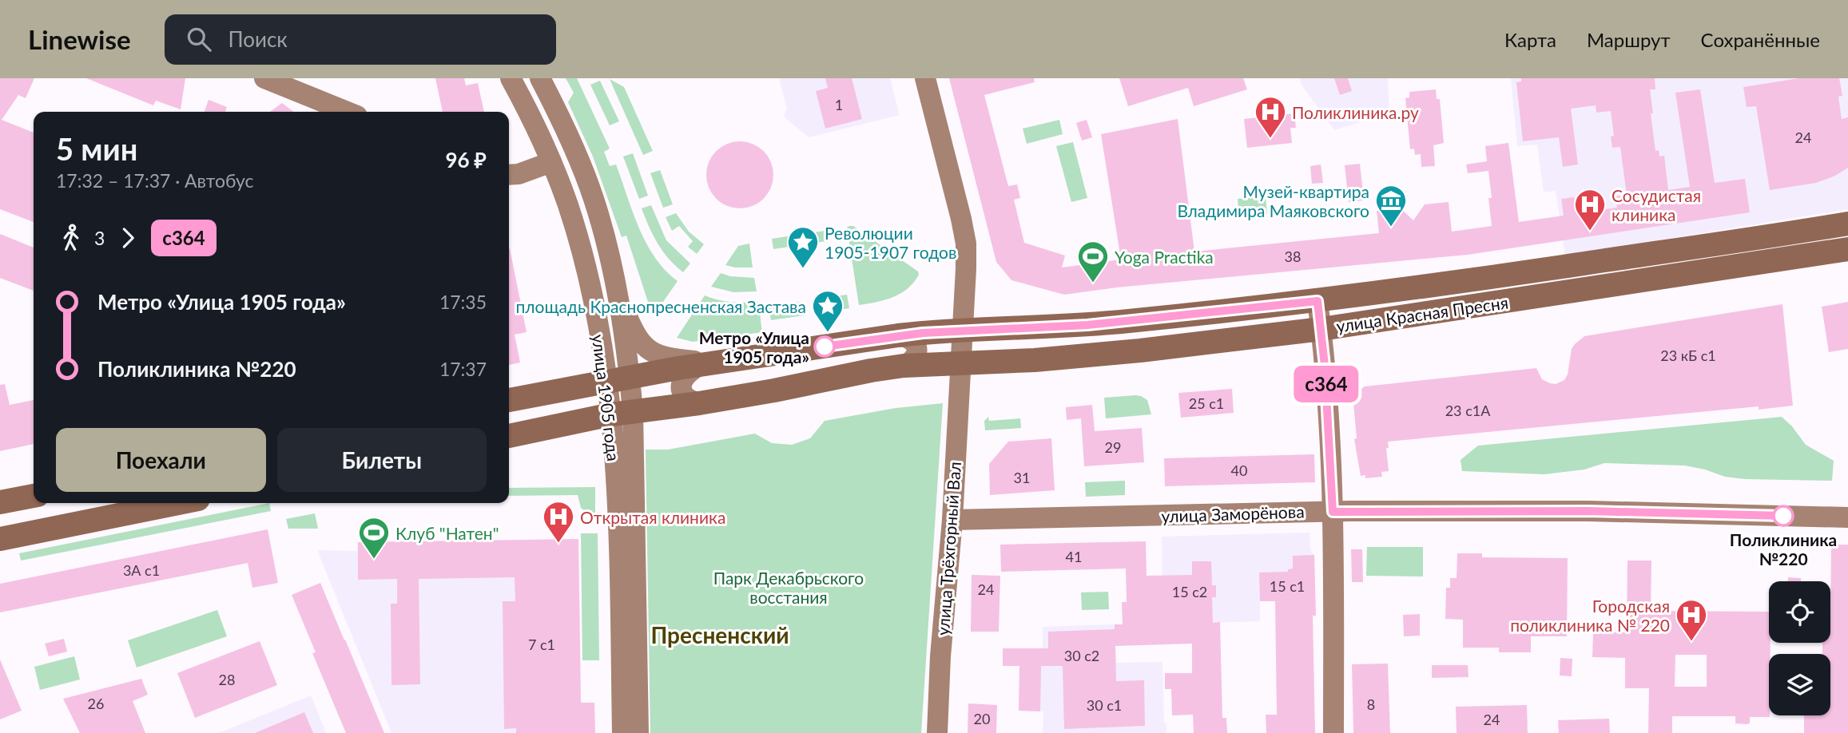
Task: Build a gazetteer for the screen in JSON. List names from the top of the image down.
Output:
{
  "streets": {
    "main road": [
      "улица Красная Пресня",
      "улица 1905 года",
      "улица Заморёнова",
      "улица Трёхгорный Вал"
    ]
  },
  "crossings": [
    ["улица Красная Пресня", "улица Трёхгорный Вал"],
    ["улица Заморёнова", "улица Трёхгорный Вал"]
  ],
  "districts": ["Пресненский"],
  "parks": ["Парк Декабрьского восстания"],
  "places": {
    "hospital": [
      "Поликлиника.ру",
      "Сосудистая клиника",
      "Открытая клиника",
      "Городская поликлиника № 220"
    ],
    "museum": ["Музей-квартира Владимира Маяковского"],
    "place": ["Революции 1905-1907 годов", "площадь Краснопресненская Застава"],
    "sports": ["Yoga Practika", "Клуб \"Натен\""],
    "other": ["Метро «Улица 1905 года»", "Поликлиника №220"]
  },
  "lines": ["bus line с364"],
  "house_numbers": [
    "1",
    "24",
    "38",
    "23 кБ с1",
    "25 с1",
    "23 с1А",
    "29",
    "40",
    "31",
    "41",
    "3А с1",
    "15 с1",
    "24",
    "15 с2",
    "7 с1",
    "30 с2",
    "28",
    "26",
    "8",
    "30 с1",
    "20",
    "24"
  ],
  "page": {
    "header": "Linewise",
    "search": "Поиск",
    "nav": ["Карта", "Маршрут", "Сохранённые"],
    "on_map": "с364",
    "heading": ["5 мин", "17:32 – 17:37 · Автобус", "96 ₽"],
    "legs": ["3", "с364"],
    "list": [
      {
        "name": "Метро «Улица 1905 года»",
        "value": "17:35"
      },
      {
        "name": "Поликлиника №220",
        "value": "17:37"
      }
    ],
    "buttons": ["Поехали", "Билеты"]
  }
}
